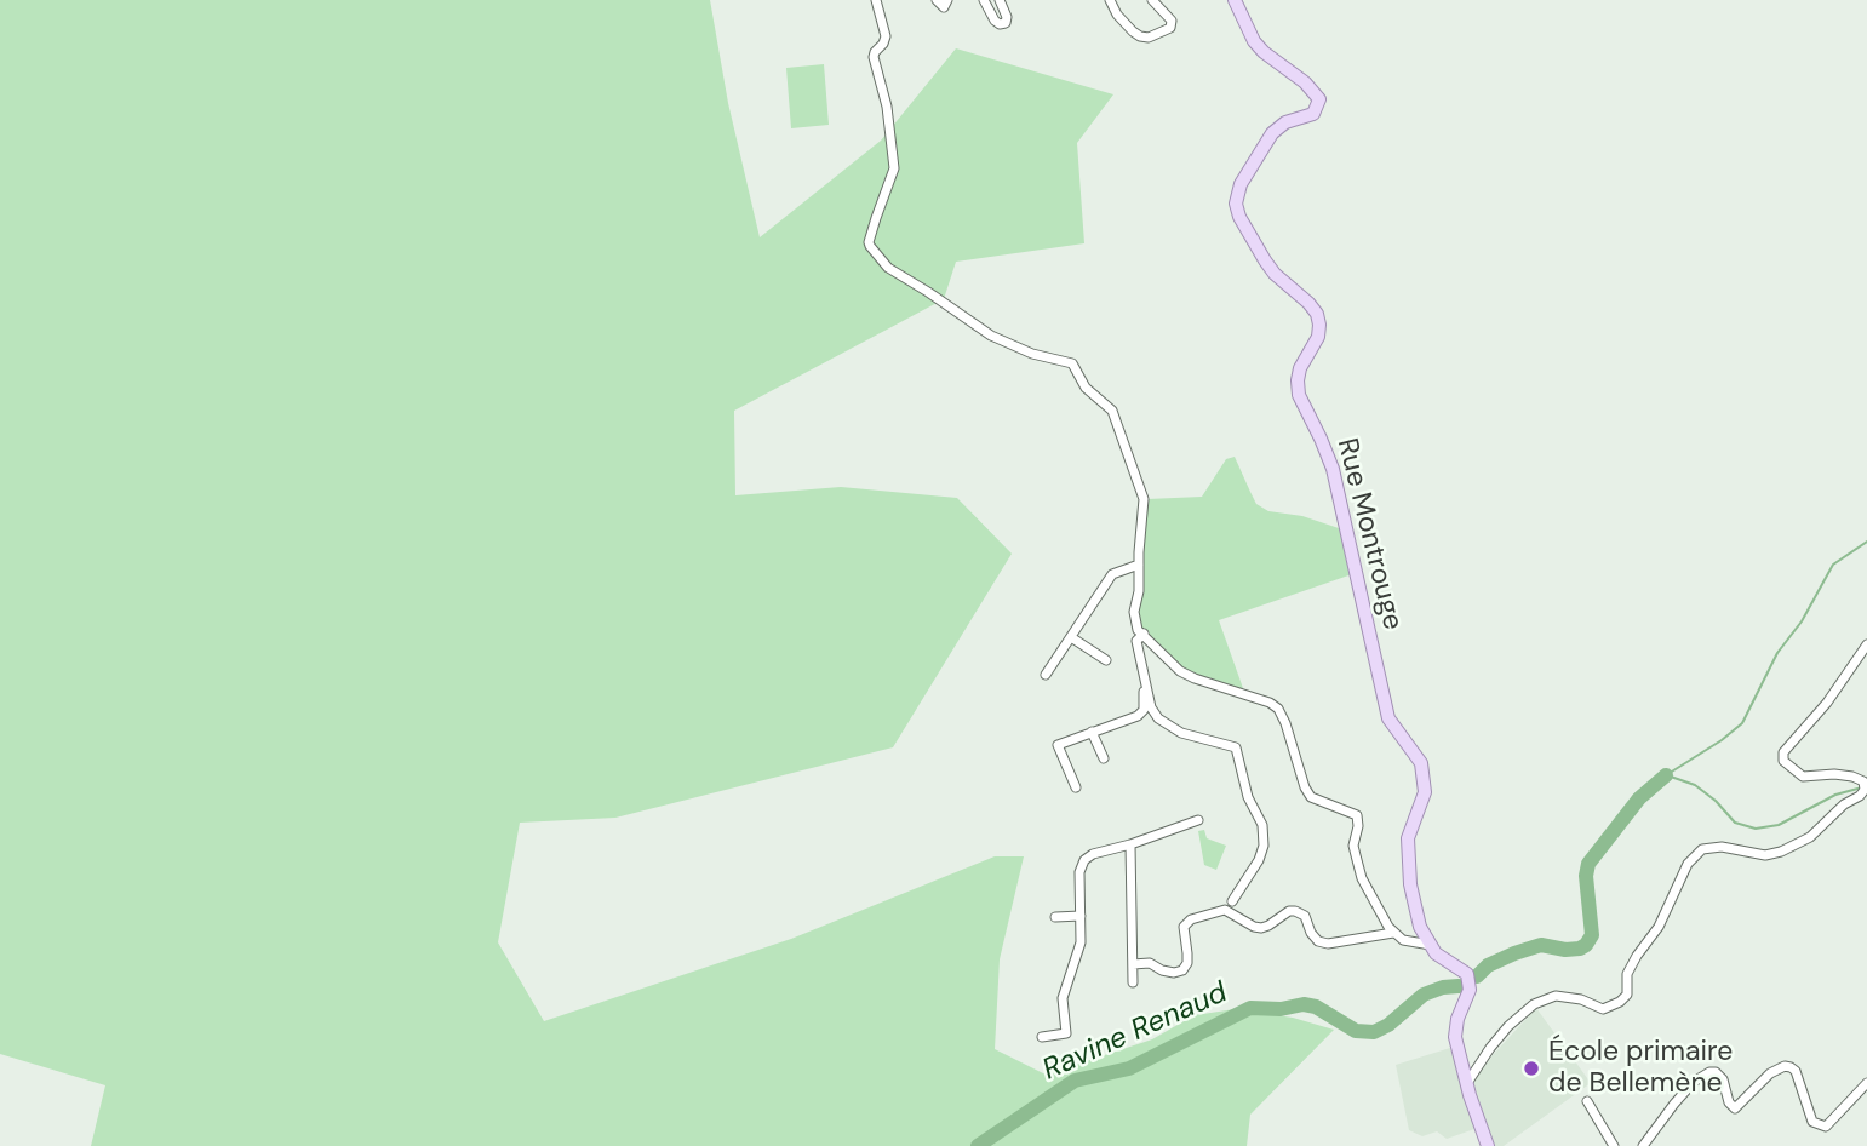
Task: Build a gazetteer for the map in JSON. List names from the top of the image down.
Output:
{
  "streets": {
    "main road": ["Rue Montrouge"]
  },
  "water": ["Ravine Renaud"],
  "places": ["École primaire de Bellemène"]
}
